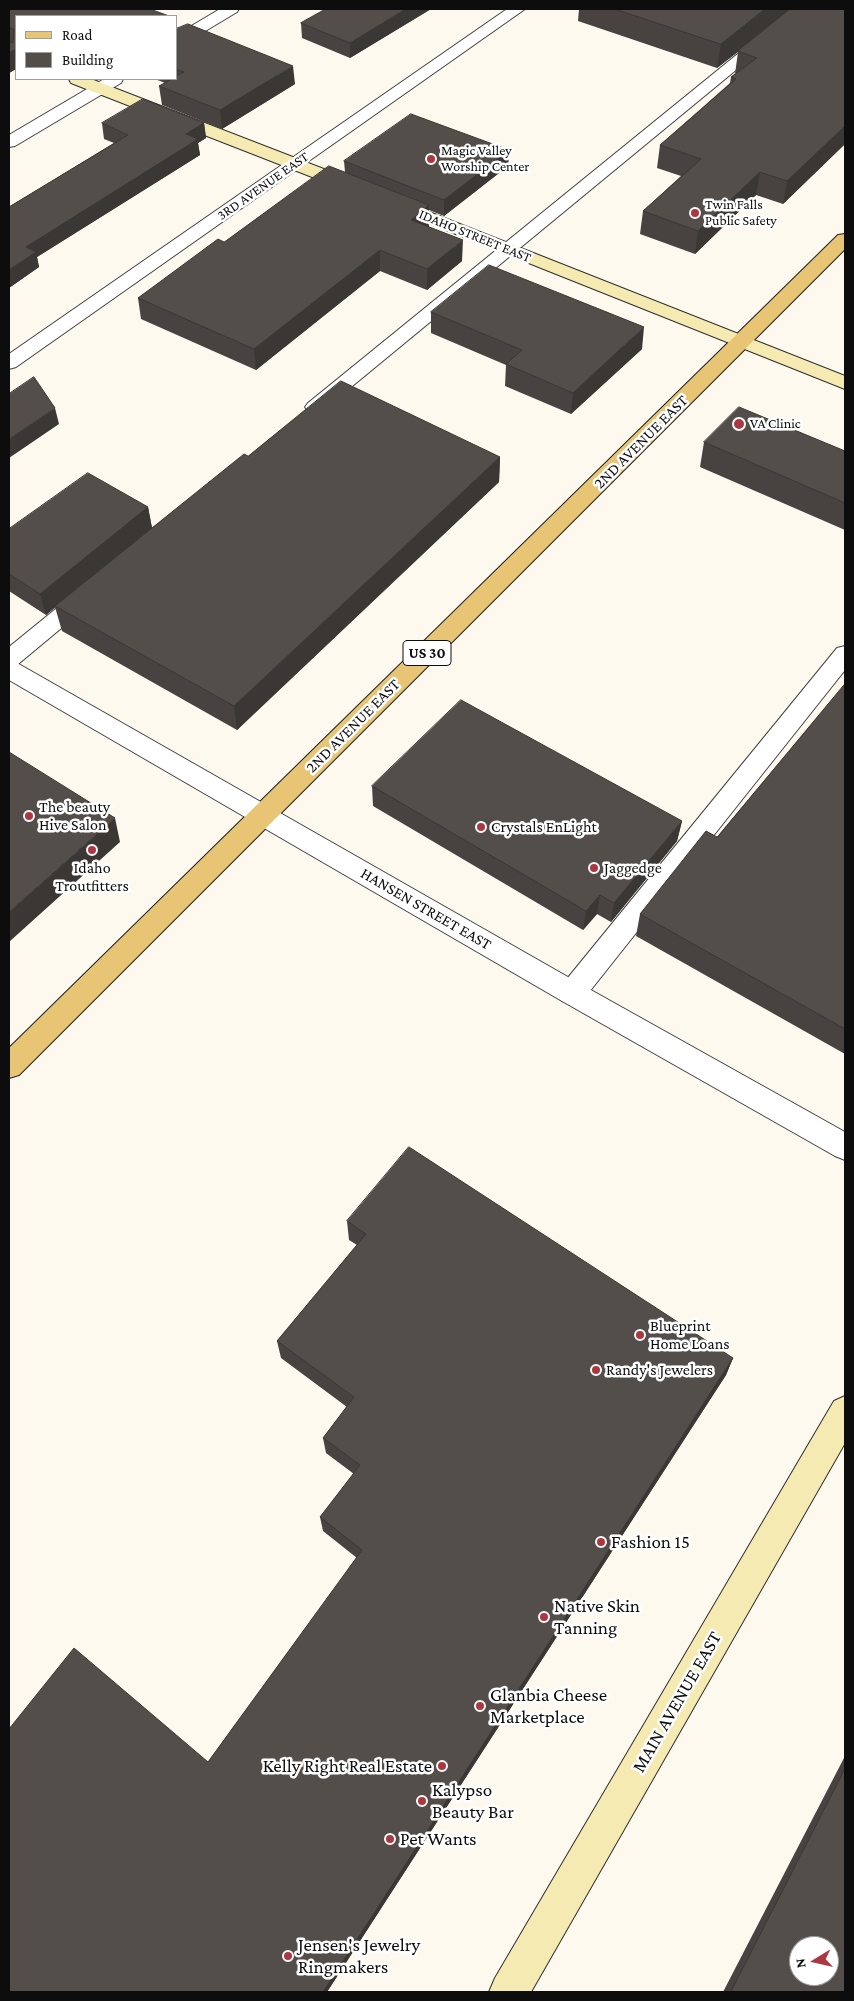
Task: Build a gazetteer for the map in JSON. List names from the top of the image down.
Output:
{
  "streets": {
    "main road": ["2ND AVENUE EAST", "US 30"],
    "street": [
      "3RD AVENUE EAST",
      "IDAHO STREET EAST",
      "HANSEN STREET EAST",
      "MAIN AVENUE EAST"
    ]
  },
  "crossings": [
    ["3RD AVENUE EAST", "IDAHO STREET EAST"],
    ["IDAHO STREET EAST", "2ND AVENUE EAST"],
    ["2ND AVENUE EAST", "HANSEN STREET EAST"]
  ],
  "places": [
    "Magic Valley Worship Center",
    "Twin Falls Public Safety",
    "VA Clinic",
    "The beauty Hive Salon",
    "Crystals EnLight",
    "Idaho Troutfitters",
    "Jaggedge",
    "Blueprint Home Loans",
    "Randy's Jewelers",
    "Fashion 15",
    "Native Skin Tanning",
    "Glanbia Cheese Marketplace",
    "Kelly Right Real Estate",
    "Kalypso Beauty Bar",
    "Pet Wants",
    "Jensen's Jewelry Ringmakers"
  ],
  "legend": ["Road", "Building"],
  "north": "left"
}
